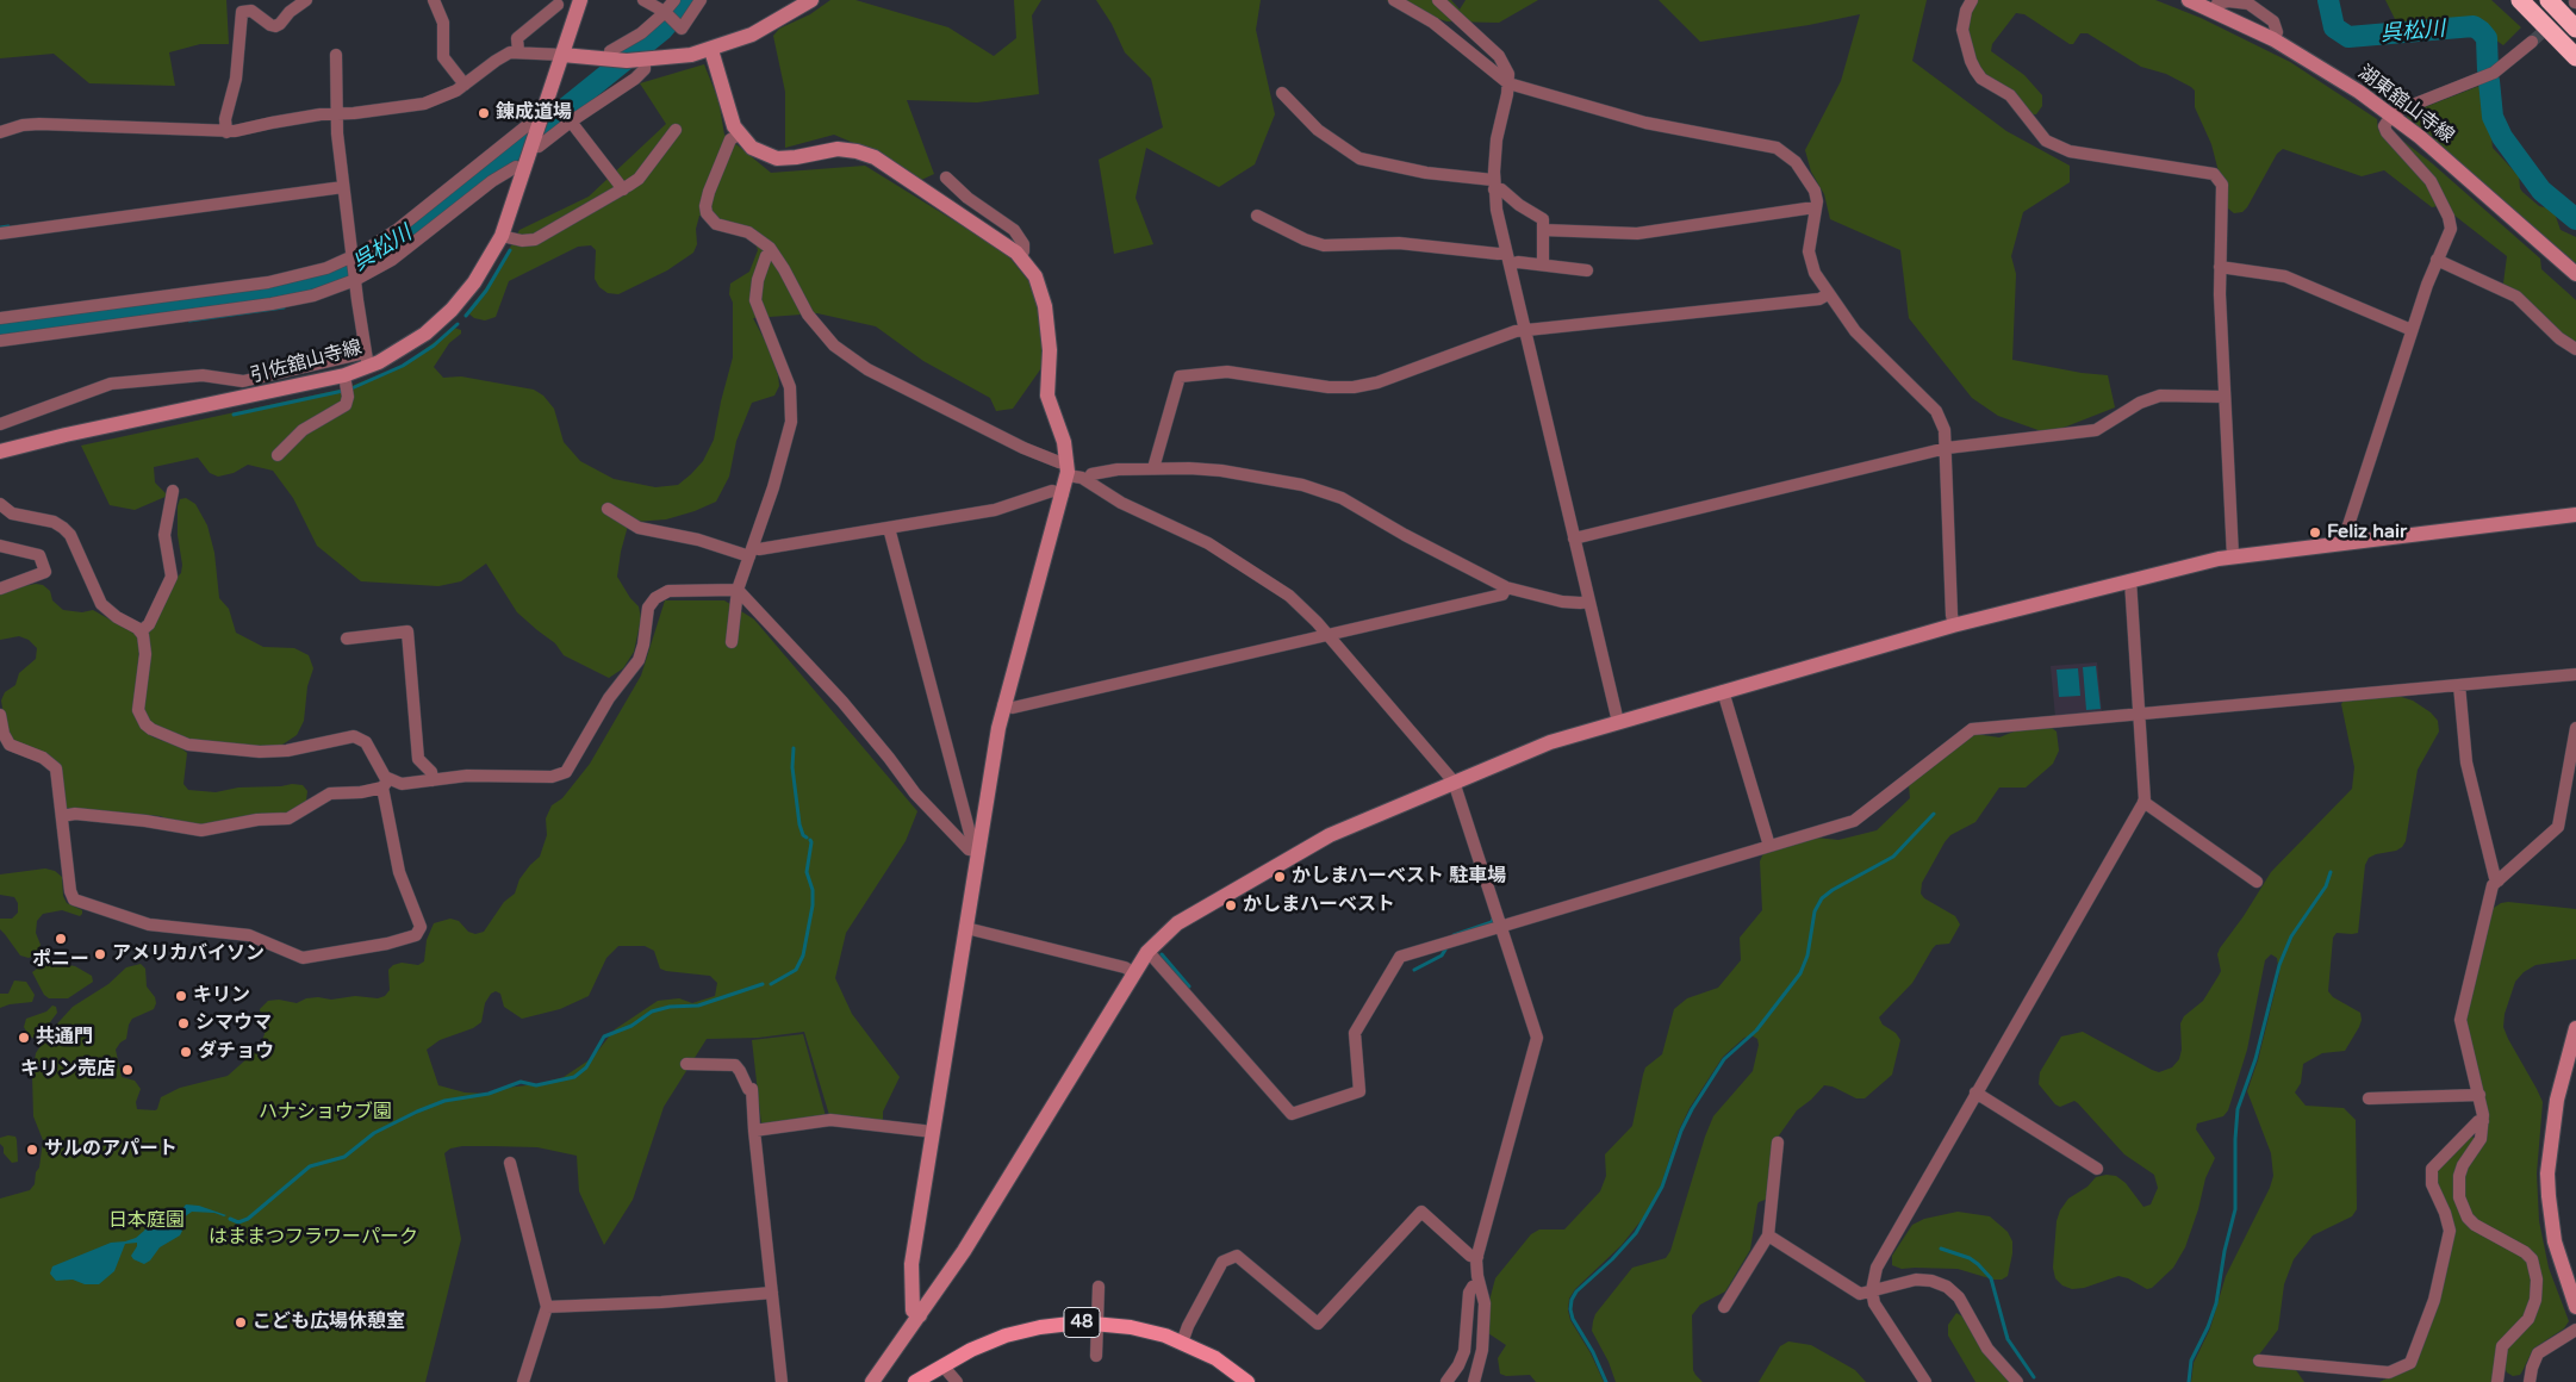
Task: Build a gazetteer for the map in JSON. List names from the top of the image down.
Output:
{
  "streets": {
    "main road": ["48"],
    "street": ["湖東舘山寺線", "引佐舘山寺線"]
  },
  "water": ["呉松川"],
  "parks": ["ハナショウブ園", "日本庭園", "はままつフラワーパーク"],
  "places": [
    "錬成道場",
    "Feliz hair",
    "かしまハーベスト 駐車場",
    "かしまハーベスト",
    "ポニー",
    "アメリカバイソン",
    "キリン",
    "シマウマ",
    "共通門",
    "ダチョウ",
    "キリン売店",
    "サルのアパート",
    "こども広場休憩室"
  ]
}
